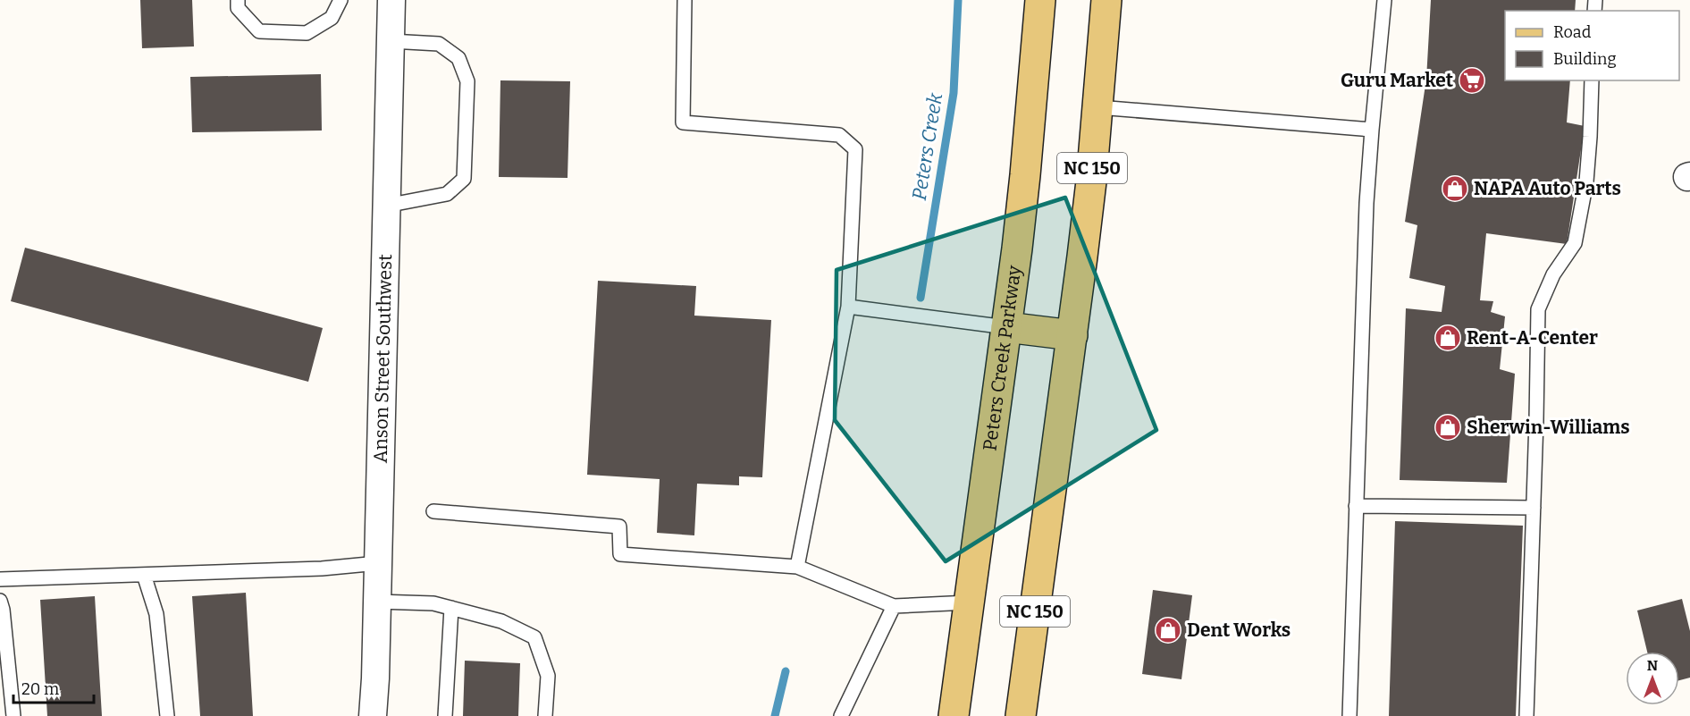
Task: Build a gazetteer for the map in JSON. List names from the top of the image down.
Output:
{
  "streets": {
    "main road": ["NC 150", "Peters Creek Parkway"],
    "street": ["Anson Street Southwest"]
  },
  "water": ["Peters Creek"],
  "places": {
    "supermarket": ["Guru Market"],
    "shop": [
      "NAPA Auto Parts",
      "Rent-A-Center",
      "Sherwin-Williams",
      "Dent Works"
    ]
  },
  "legend": ["Road", "Building"],
  "scale_bar": "20 m",
  "north": "top"
}
